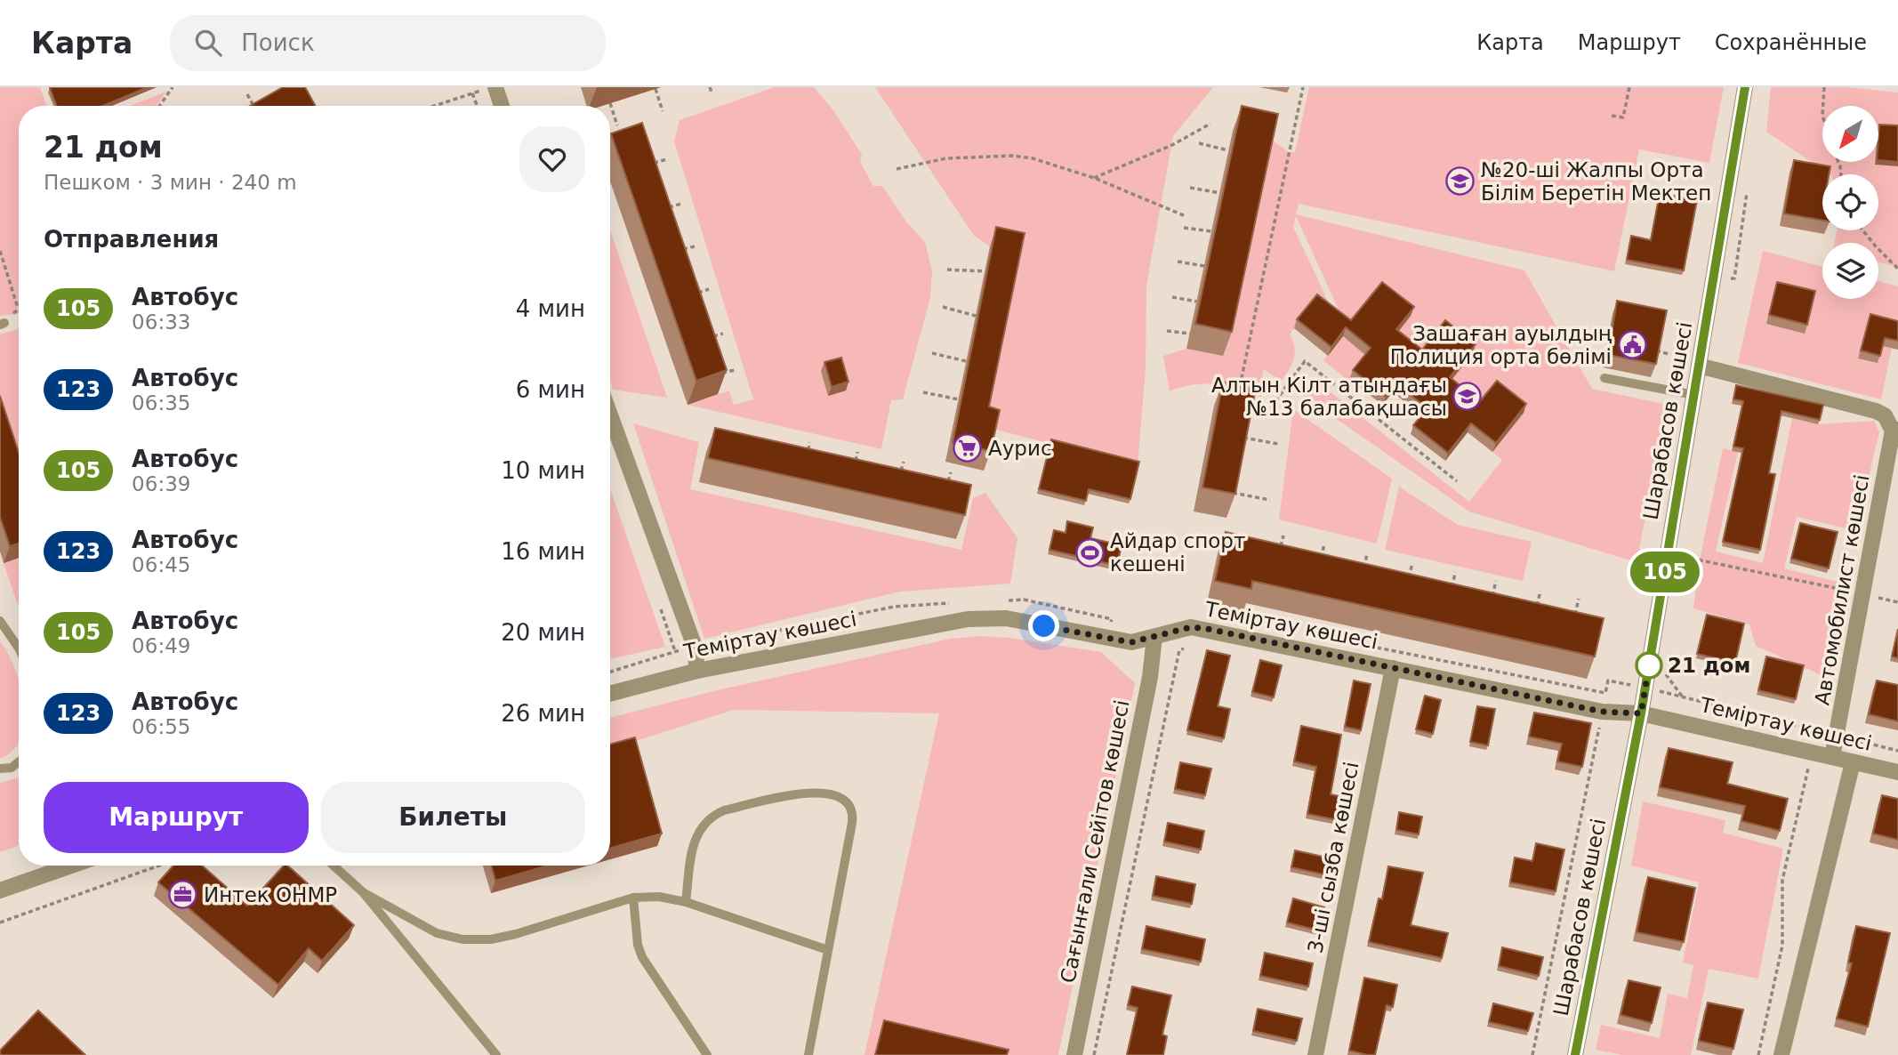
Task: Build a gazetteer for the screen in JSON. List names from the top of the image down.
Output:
{
  "streets": {
    "street": [
      "Шарабасов көшесі",
      "Автомобилист көшесі",
      "Теміртау көшесі",
      "Сағынғали Сейітов көшесі",
      "3-ші сызба көшесі"
    ]
  },
  "crossings": [
    ["Шарабасов көшесі", "Автомобилист көшесі"],
    ["Шарабасов көшесі", "Теміртау көшесі"],
    ["Автомобилист көшесі", "Теміртау көшесі"],
    ["Теміртау көшесі", "Сағынғали Сейітов көшесі"],
    ["Теміртау көшесі", "3-ші сызба көшесі"]
  ],
  "places": {
    "school or university": ["№20-ші Жалпы Орта Білім Беретін Мектеп", "Алтын Кілт атындағы №13 балабақшасы"],
    "public building": ["Зашаған ауылдың Полиция орта бөлімі"],
    "supermarket": ["Аурис"],
    "sports": ["Айдар спорт кешені"],
    "other": ["21 дом"],
    "office": ["Интек ОНМР"]
  },
  "lines": ["bus line 105"],
  "north": "bottom left",
  "page": {
    "header": "Карта",
    "search": "Поиск",
    "nav": ["Карта", "Маршрут", "Сохранённые"],
    "on_map": "105",
    "heading": [
      ["21 дом", "Пешком · 3 мин · 240 m"],
      "Отправления"
    ],
    "list": [
      {
        "mark": "105",
        "name": "Автобус",
        "note": "06:33",
        "value": "4 мин"
      },
      {
        "mark": "123",
        "name": "Автобус",
        "note": "06:35",
        "value": "6 мин"
      },
      {
        "mark": "105",
        "name": "Автобус",
        "note": "06:39",
        "value": "10 мин"
      },
      {
        "mark": "123",
        "name": "Автобус",
        "note": "06:45",
        "value": "16 мин"
      },
      {
        "mark": "105",
        "name": "Автобус",
        "note": "06:49",
        "value": "20 мин"
      },
      {
        "mark": "123",
        "name": "Автобус",
        "note": "06:55",
        "value": "26 мин"
      }
    ],
    "buttons": ["Маршрут", "Билеты"]
  }
}
